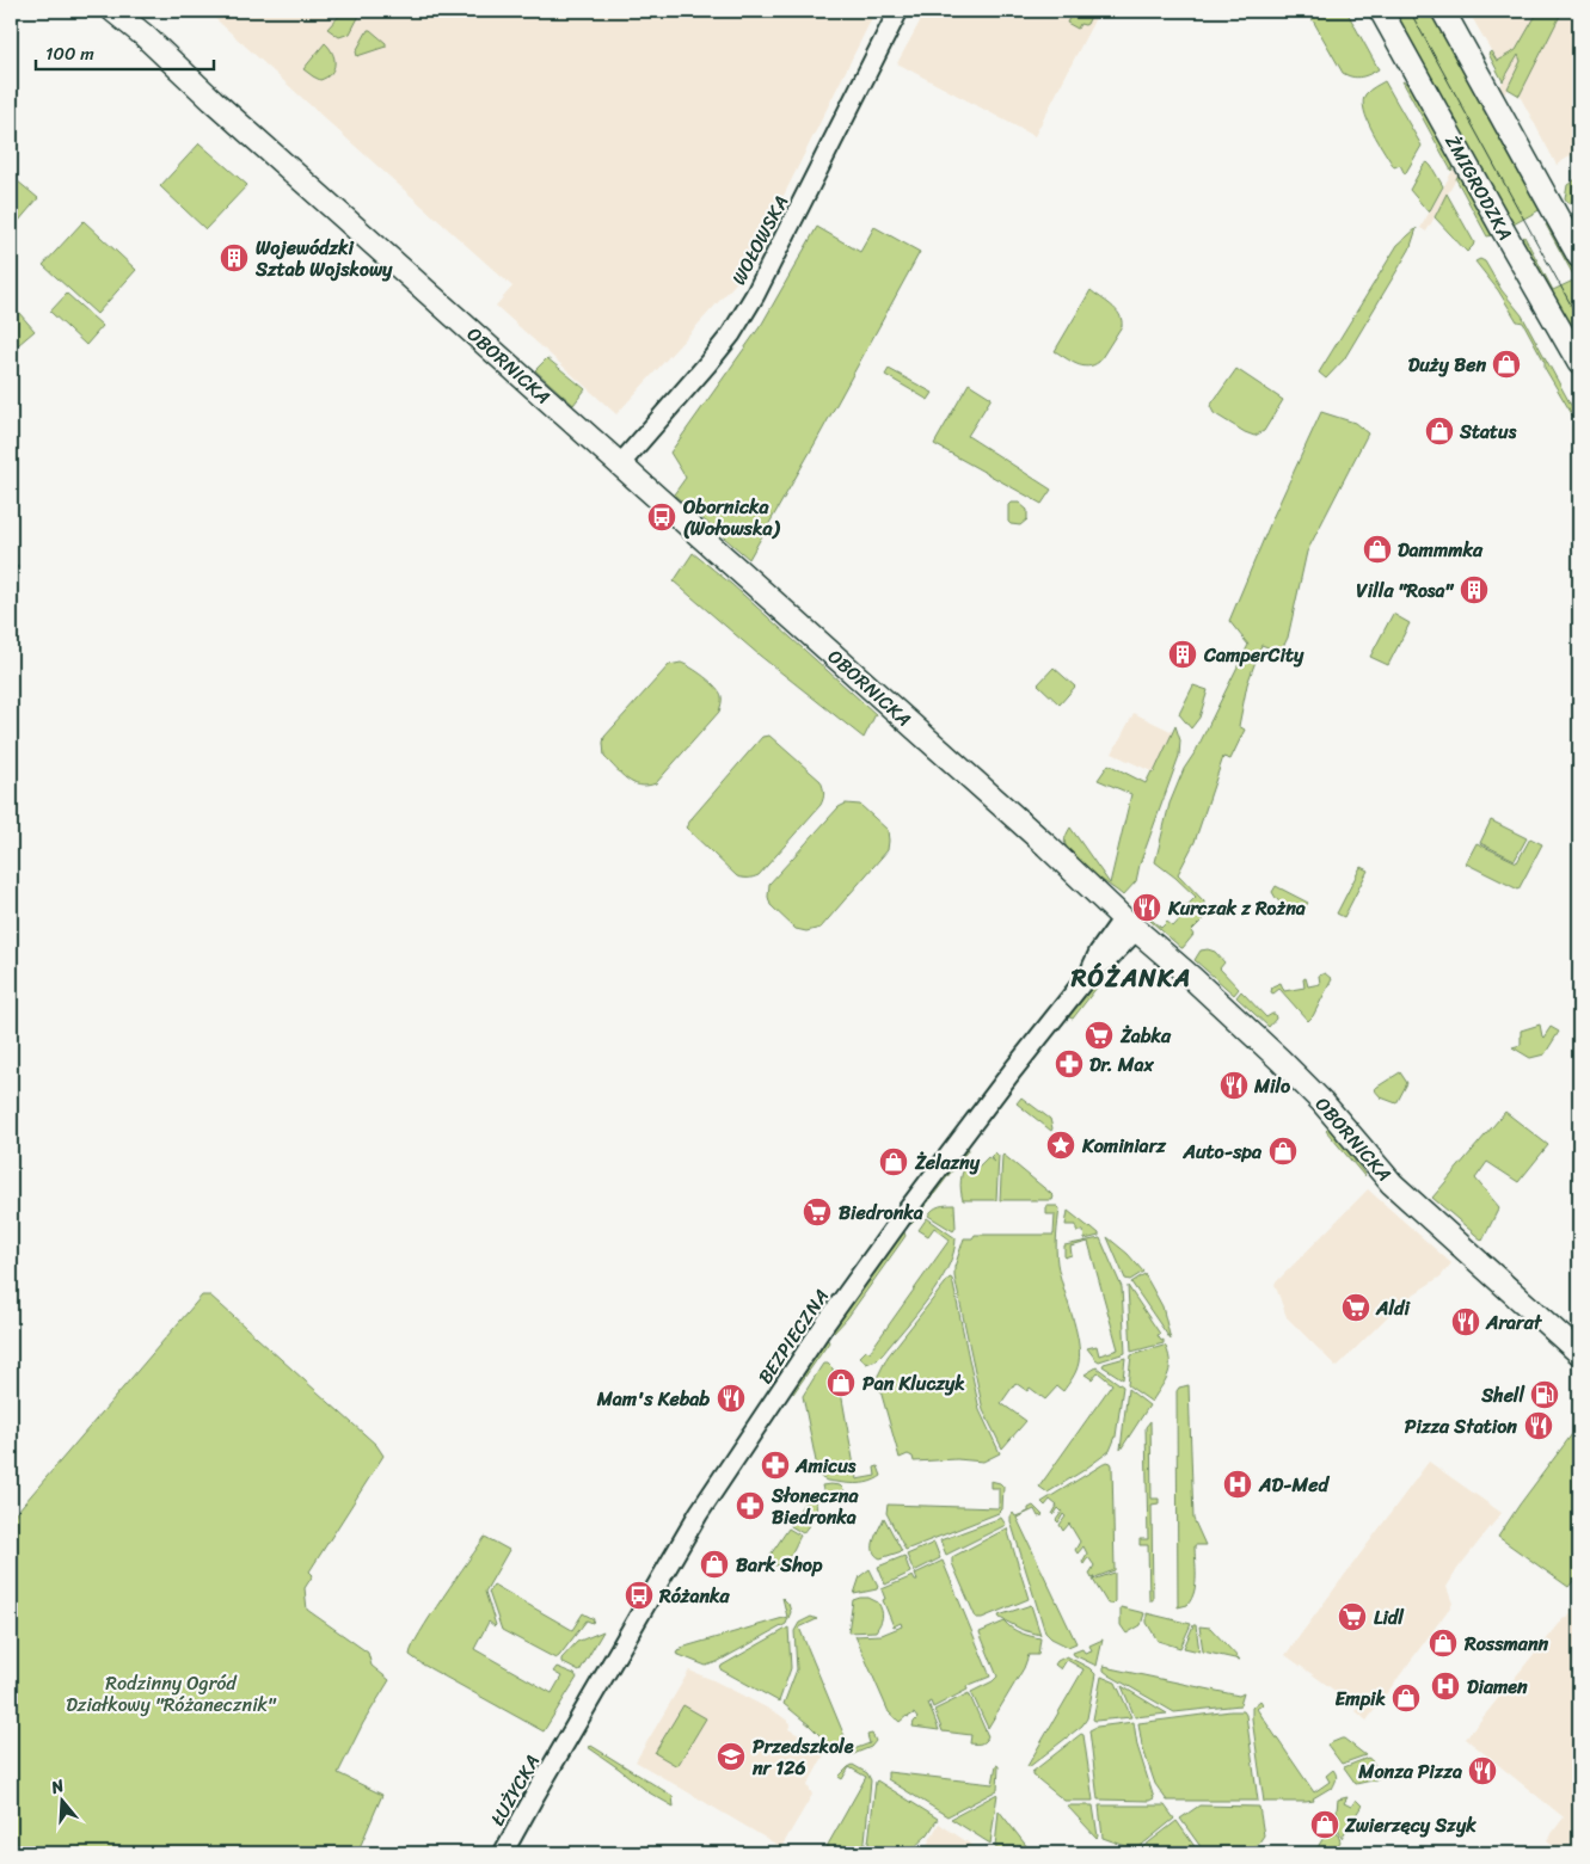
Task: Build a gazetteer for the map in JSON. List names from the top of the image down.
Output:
{
  "streets": {
    "main road": ["ŻMIGRODZKA", "OBORNICKA"],
    "street": ["WOŁOWSKA", "BEZPIECZNA", "ŁUŻYCKA"]
  },
  "crossings": [
    ["WOŁOWSKA", "OBORNICKA"],
    ["OBORNICKA", "BEZPIECZNA"],
    ["BEZPIECZNA", "ŁUŻYCKA"]
  ],
  "districts": ["RÓŻANKA"],
  "parks": ["Rodzinny Ogród Działkowy \"Różanecznik\""],
  "places": {
    "building": ["Wojewódzki Sztab Wojskowy", "Villa \"Rosa\"", "CamperCity"],
    "shop": [
      "Duży Ben",
      "Status",
      "Dammmka",
      "Auto-spa",
      "Żelazny",
      "Pan Kluczyk",
      "Bark Shop",
      "Rossmann",
      "Empik",
      "Zwierzęcy Szyk"
    ],
    "bus stop": ["Obornicka (Wołowska)", "Różanka"],
    "restaurant": [
      "Kurczak z Rożna",
      "Milo",
      "Ararat",
      "Mam's Kebab",
      "Pizza Station",
      "Monza Pizza"
    ],
    "supermarket": [
      "Żabka",
      "Biedronka",
      "Aldi",
      "Lidl"
    ],
    "pharmacy": ["Dr. Max", "Amicus", "Słoneczna Biedronka"],
    "place": ["Kominiarz"],
    "fuel station": ["Shell"],
    "hospital": ["AD-Med", "Diamen"],
    "school or university": ["Przedszkole nr 126"]
  },
  "scale_bar": "100 m",
  "north": "top"
}
